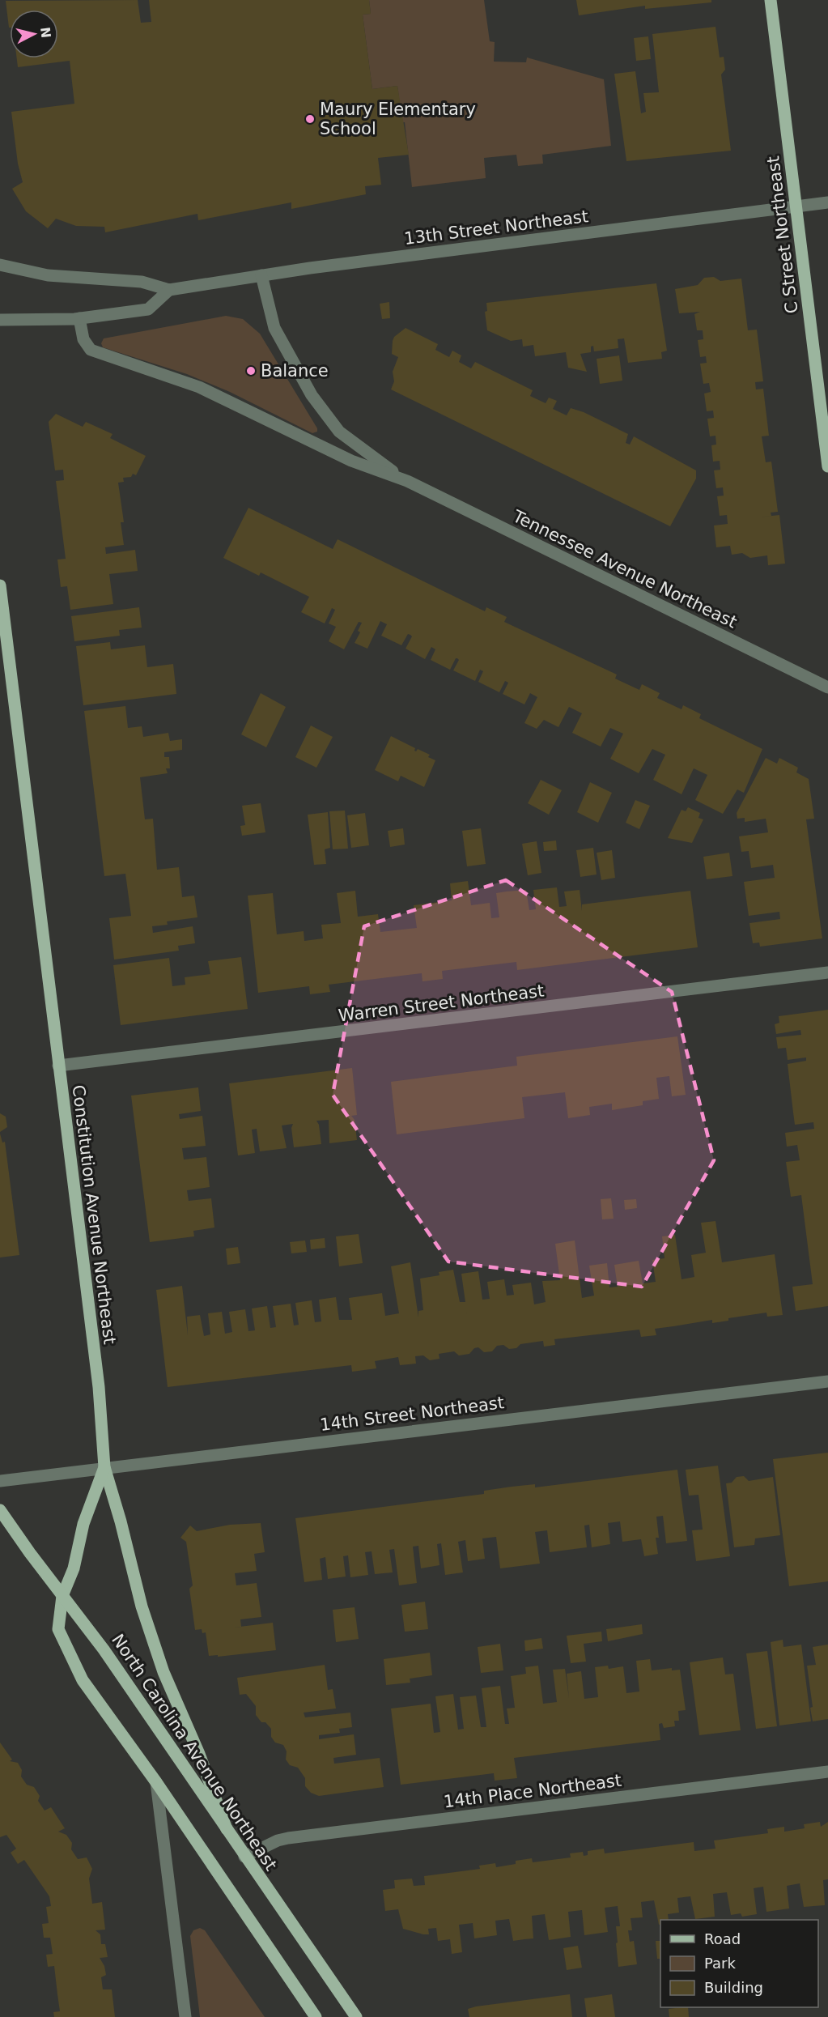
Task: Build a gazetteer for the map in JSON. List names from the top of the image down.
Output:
{
  "streets": {
    "main road": ["C Street Northeast", "Constitution Avenue Northeast", "North Carolina Avenue Northeast"],
    "street": [
      "13th Street Northeast",
      "Tennessee Avenue Northeast",
      "Warren Street Northeast",
      "14th Street Northeast",
      "14th Place Northeast"
    ]
  },
  "crossings": [
    ["13th Street Northeast", "C Street Northeast"],
    ["13th Street Northeast", "Tennessee Avenue Northeast"],
    ["Warren Street Northeast", "Constitution Avenue Northeast"],
    ["Constitution Avenue Northeast", "14th Street Northeast"],
    ["Constitution Avenue Northeast", "North Carolina Avenue Northeast"],
    ["North Carolina Avenue Northeast", "14th Place Northeast"]
  ],
  "places": ["Maury Elementary School", "Balance"],
  "legend": ["Road", "Park", "Building"],
  "north": "right"
}
